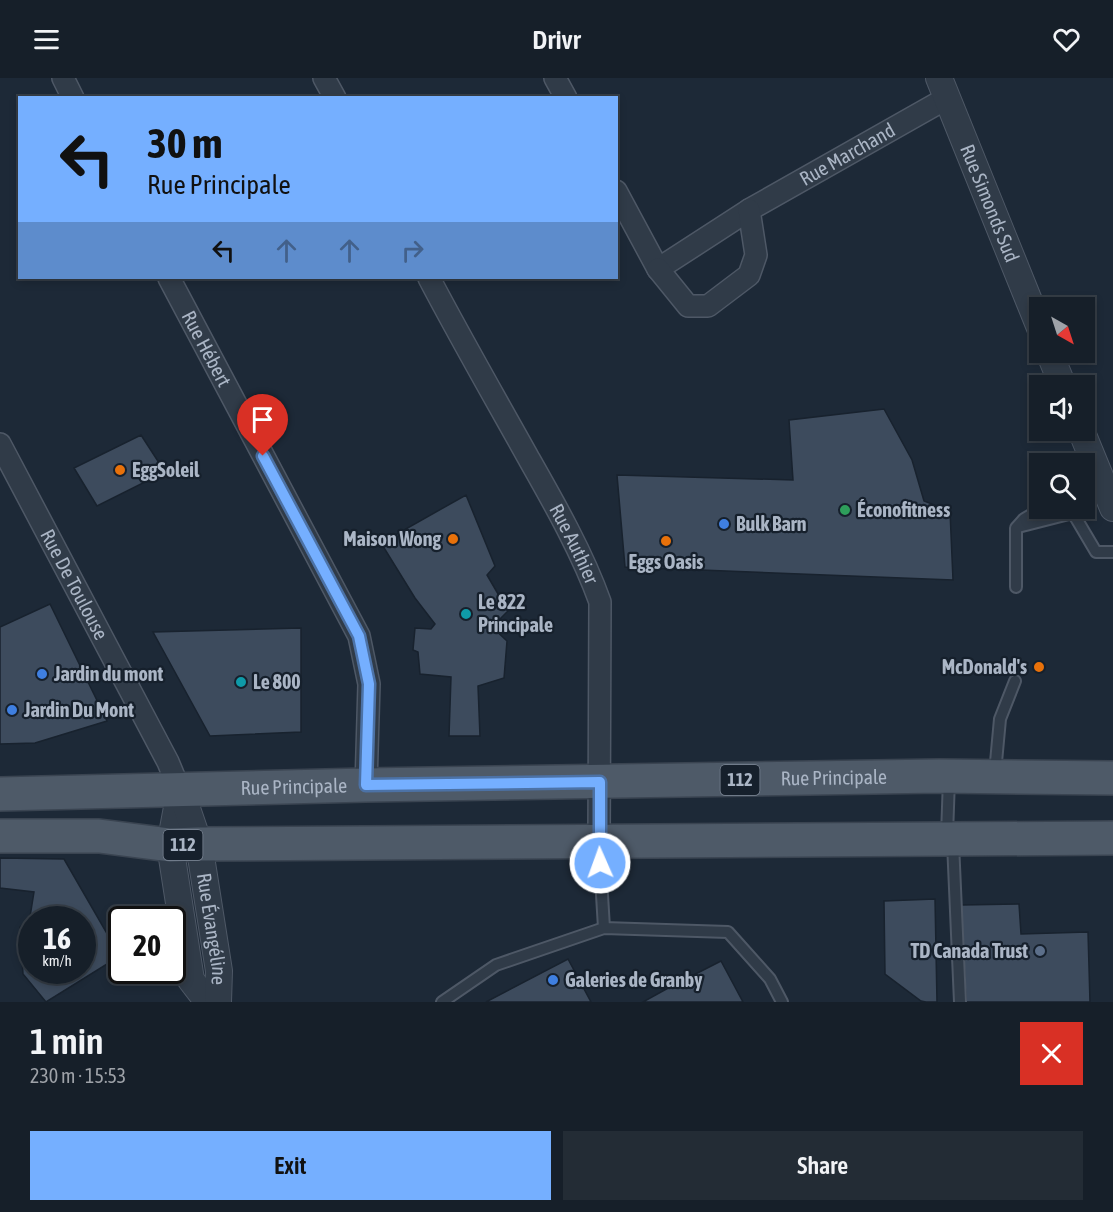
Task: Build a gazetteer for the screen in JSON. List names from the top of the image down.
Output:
{
  "streets": {
    "main road": ["Rue Principale", "112"],
    "street": [
      "Rue Marchand",
      "Rue Simonds Sud",
      "Rue Hébert",
      "Rue Authier",
      "Rue De Toulouse",
      "Rue Évangéline"
    ]
  },
  "crossings": [
    ["Rue Marchand", "Rue Simonds Sud"],
    ["Rue Hébert", "Rue Principale"],
    ["Rue Authier", "Rue Principale"],
    ["Rue Authier", "112"],
    ["Rue De Toulouse", "Rue Principale"],
    ["Rue De Toulouse", "Rue Évangéline"],
    ["Rue Principale", "Rue Évangéline"],
    ["112", "Rue Évangéline"]
  ],
  "places": [
    "EggSoleil",
    "Éconofitness",
    "Bulk Barn",
    "Maison Wong",
    "Eggs Oasis",
    "Le 822 Principale",
    "McDonald's",
    "Jardin du mont",
    "Le 800",
    "Jardin Du Mont",
    "TD Canada Trust",
    "Galeries de Granby"
  ],
  "north": "bottom right",
  "page": {
    "header": "Drivr",
    "turn": ["30 m", "Rue Principale"],
    "speed": "16 km/h",
    "limit": "20",
    "heading": ["1 min", "230 m · 15:53"],
    "buttons": ["Exit", "Share"]
  }
}
